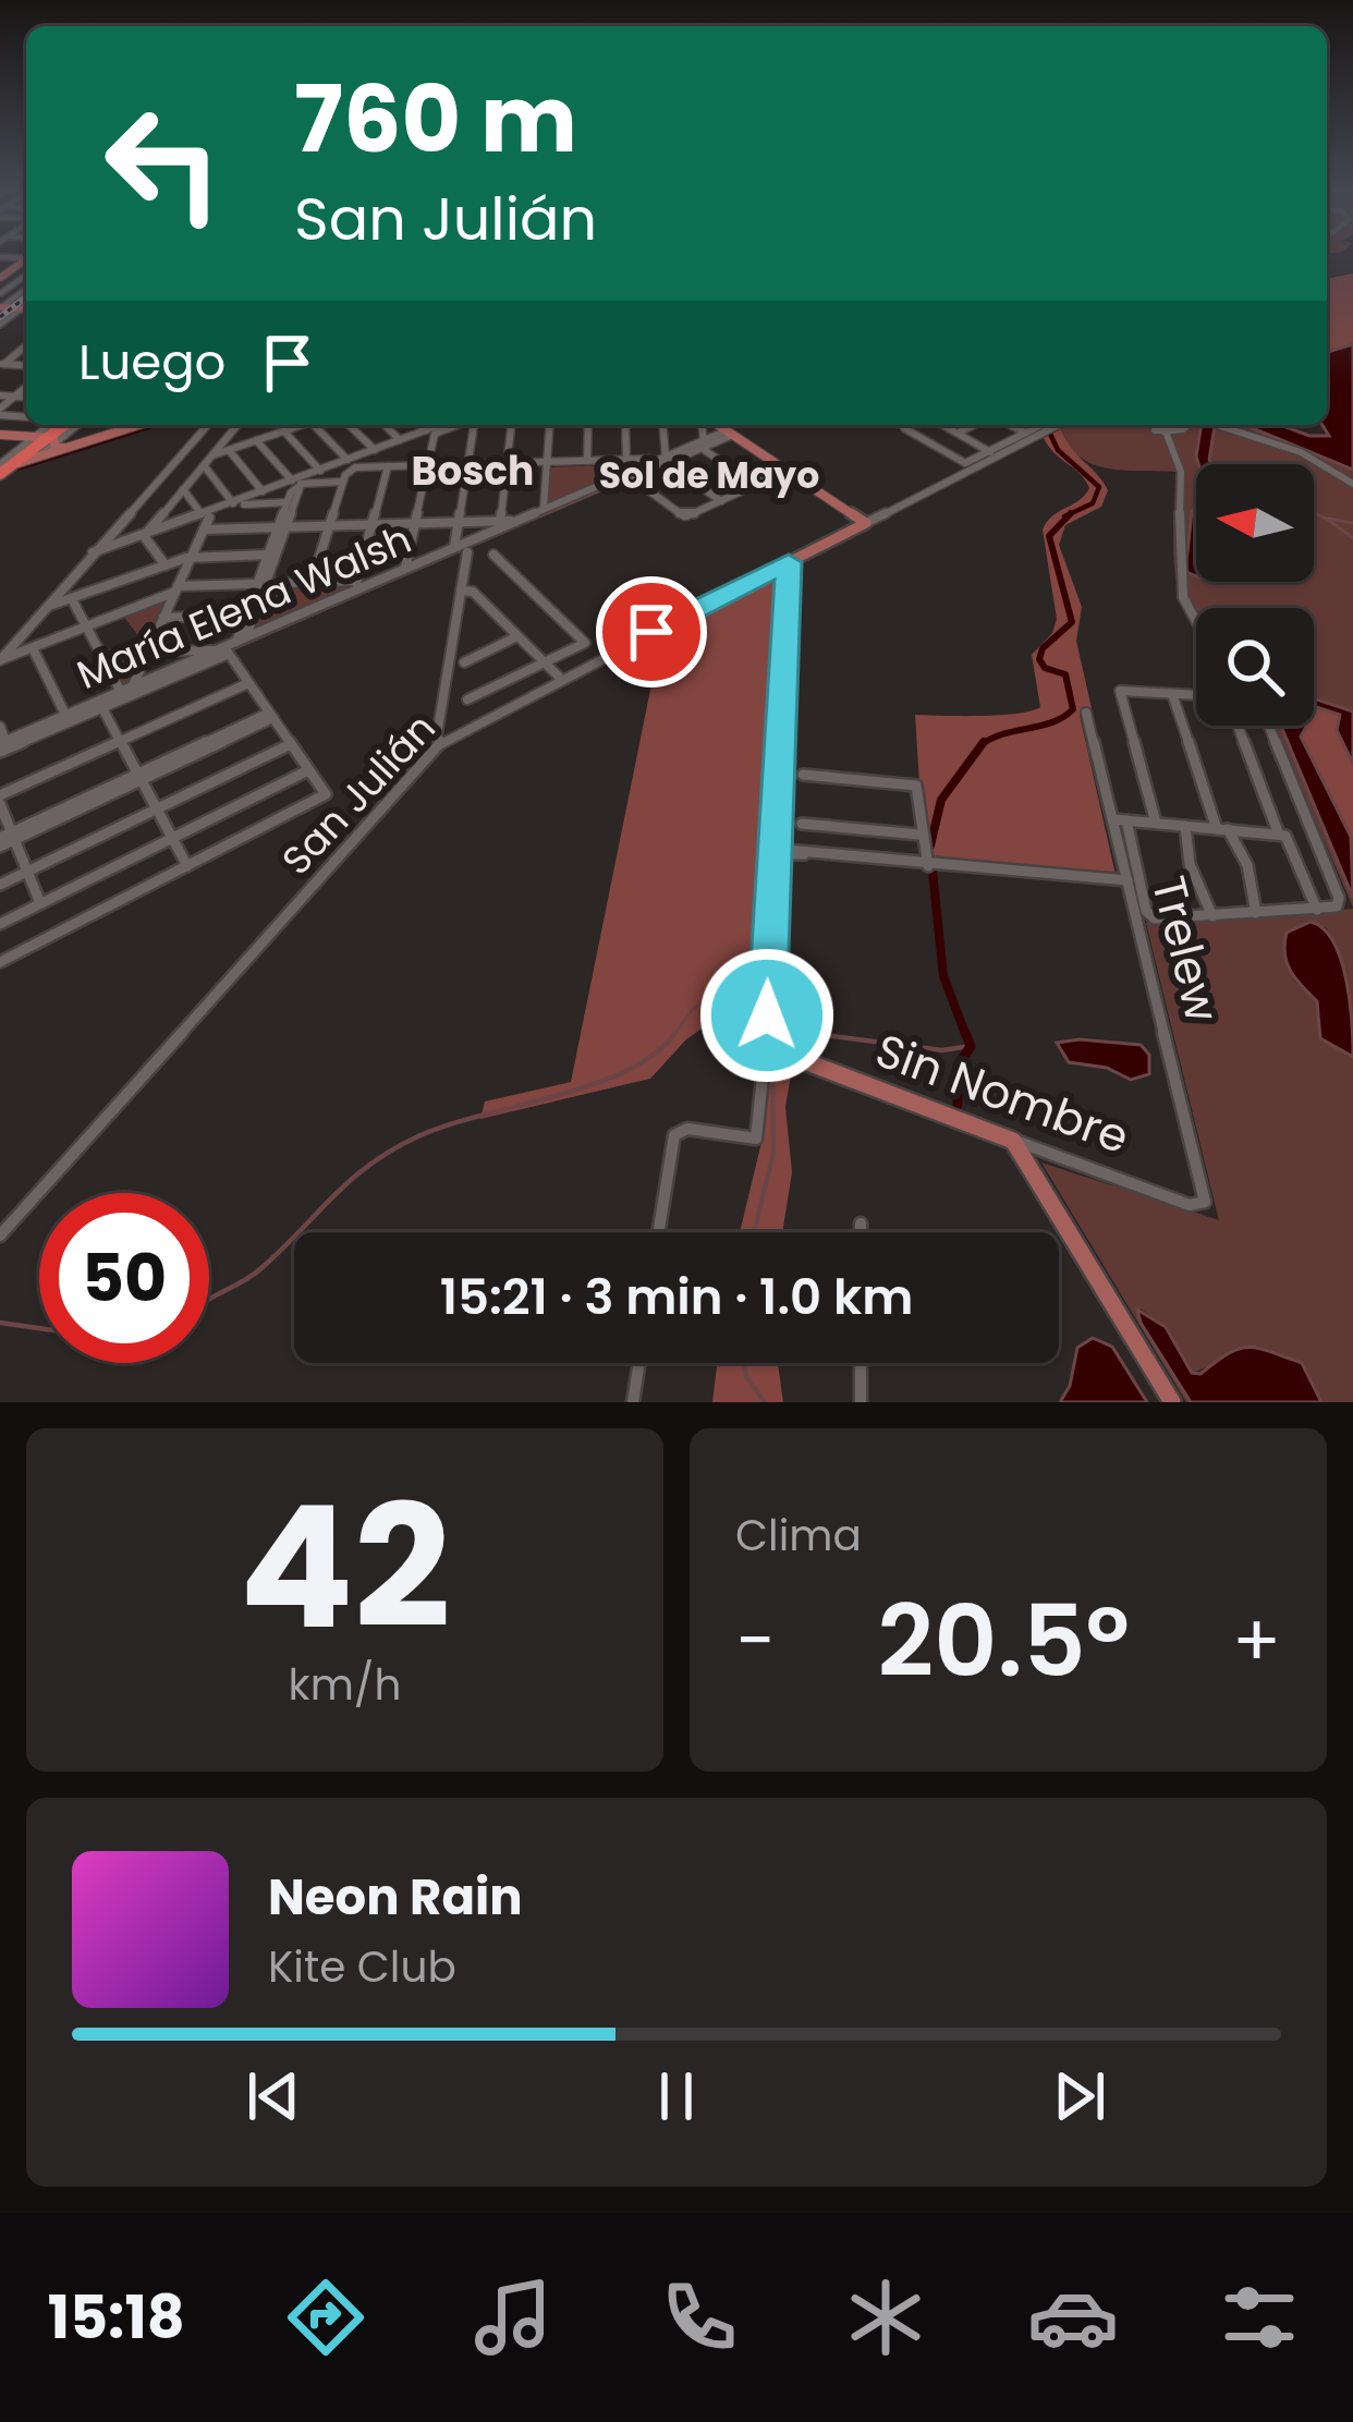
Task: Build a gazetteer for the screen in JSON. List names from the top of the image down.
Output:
{
  "streets": {
    "main road": ["San Julián", "Sin Nombre"],
    "street": ["María Elena Walsh", "Trelew"]
  },
  "crossings": [
    ["Trelew", "Sin Nombre"]
  ],
  "districts": ["Bosch", "Sol de Mayo"],
  "north": "left",
  "page": {
    "turn": ["760 m", "San Julián"],
    "then": "Luego",
    "limit": "50",
    "trip": "15:21 · 3 min · 1.0 km",
    "tile": [
      ["42", "km/h"],
      "Clima"
    ],
    "heat": ["−", "20.5°", "+"],
    "song": ["Neon Rain", "Kite Club"],
    "tabs": "15:18"
  }
}
